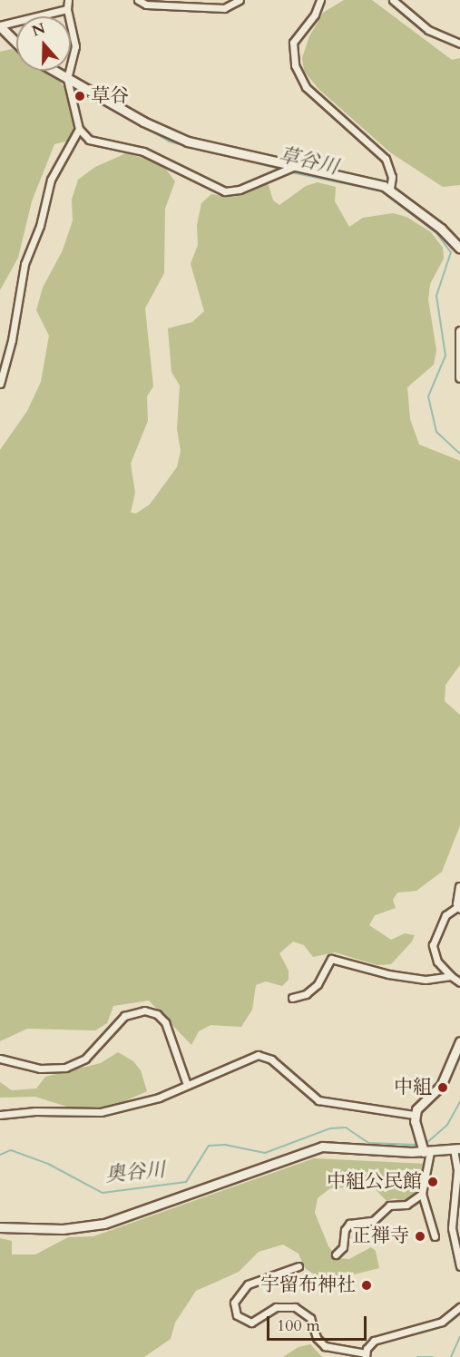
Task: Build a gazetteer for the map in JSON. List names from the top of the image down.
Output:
{
  "water": ["草谷川", "奥谷川"],
  "places": [
    "草谷",
    "中組",
    "中組公民館",
    "正禅寺",
    "宇留布神社"
  ],
  "scale_bar": "100 m",
  "north": "top"
}
